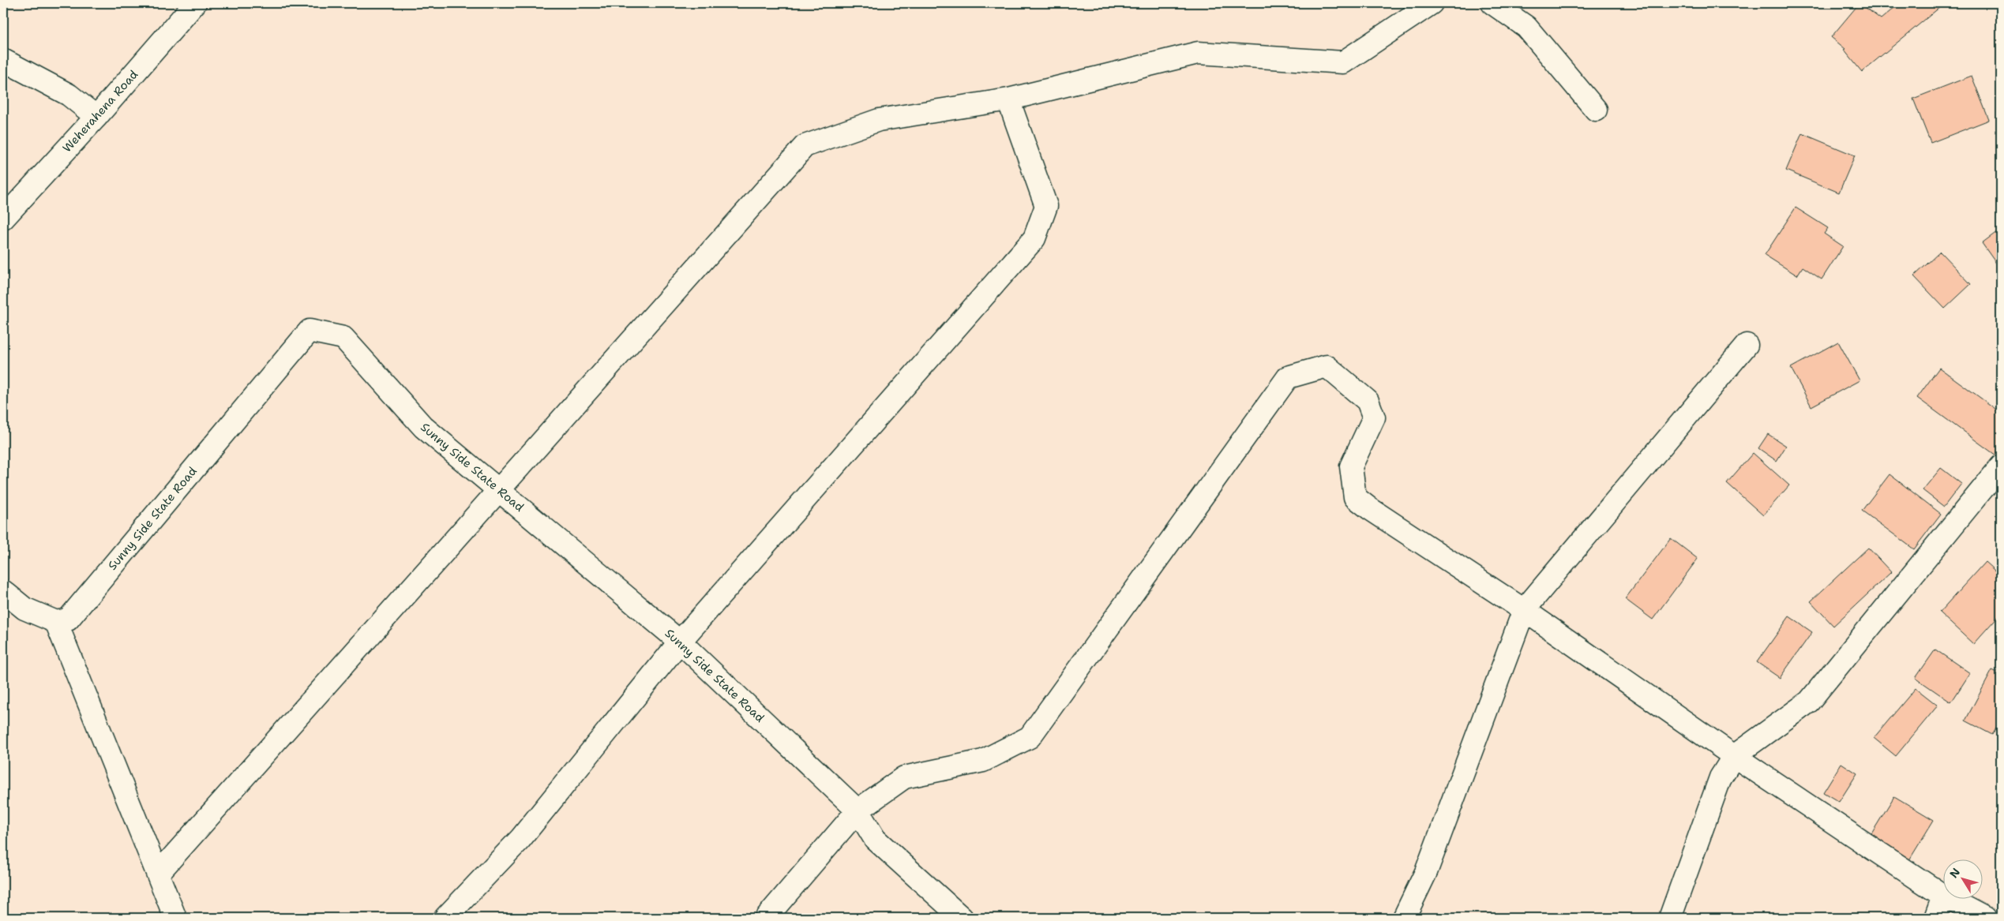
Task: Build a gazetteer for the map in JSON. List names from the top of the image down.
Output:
{
  "streets": {
    "street": ["Weherahena Road", "Sunny Side State Road"]
  },
  "north": "top left"
}
